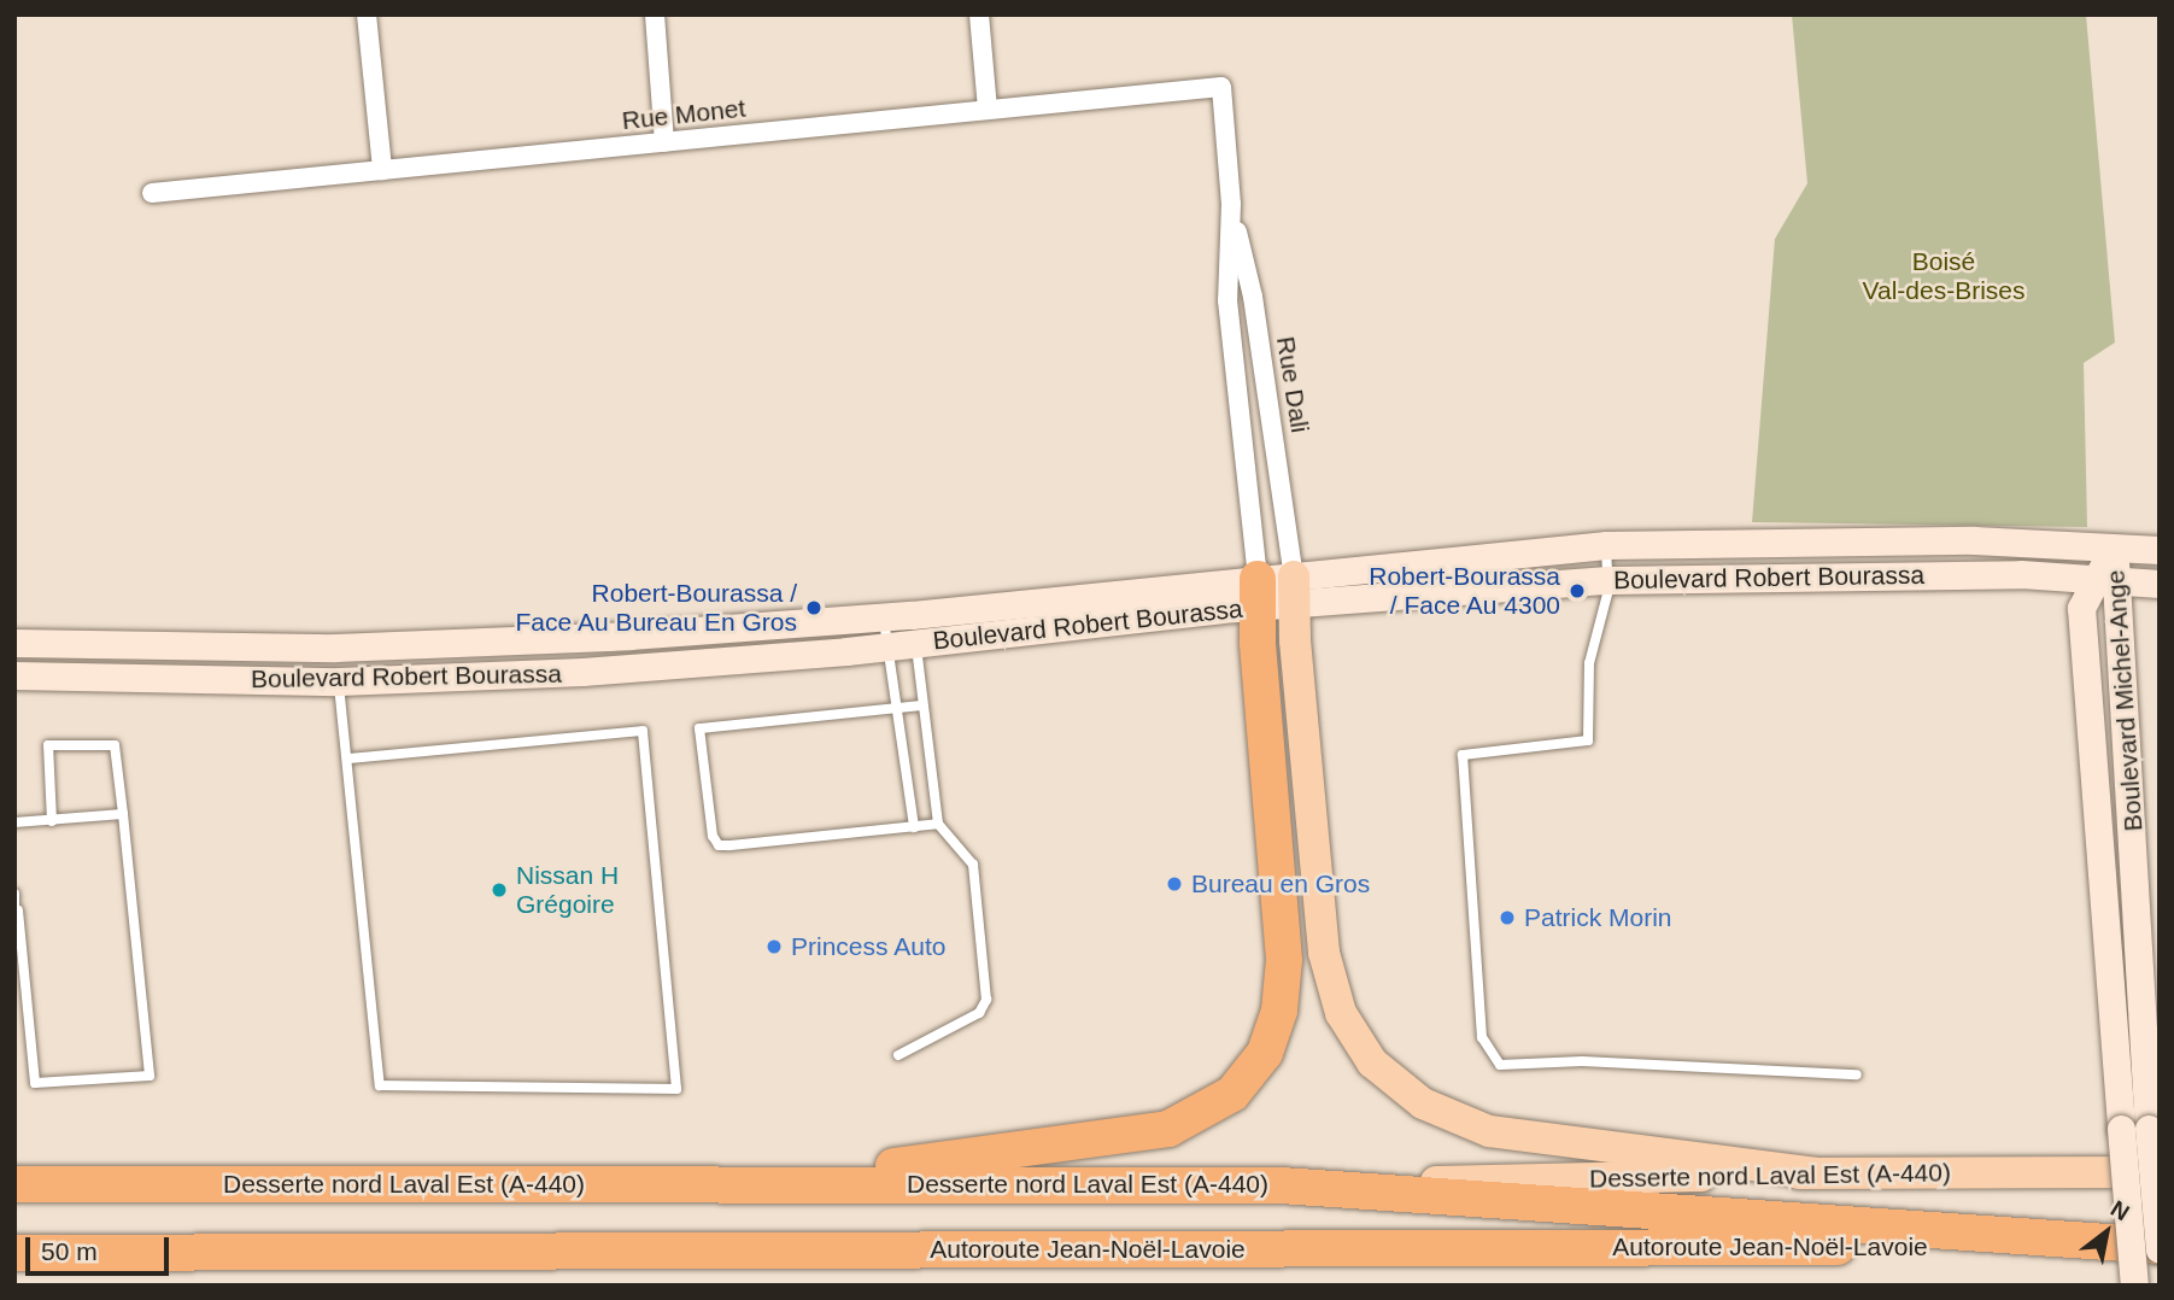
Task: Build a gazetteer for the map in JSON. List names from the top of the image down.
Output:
{
  "streets": {
    "highway": ["Desserte nord Laval Est (A-440)", "Autoroute Jean-Noël-Lavoie"],
    "street": [
      "Rue Monet",
      "Rue Dali",
      "Boulevard Robert Bourassa",
      "Boulevard Michel-Ange"
    ]
  },
  "crossings": [
    ["Rue Monet", "Rue Dali"],
    ["Rue Dali", "Boulevard Robert Bourassa"],
    ["Boulevard Robert Bourassa", "Boulevard Michel-Ange"],
    ["Boulevard Michel-Ange", "Autoroute Jean-Noël-Lavoie"]
  ],
  "parks": ["Boisé Val-des-Brises"],
  "places": [
    "Robert-Bourassa / Face Au 4300",
    "Robert-Bourassa / Face Au Bureau En Gros",
    "Bureau en Gros",
    "Nissan H Grégoire",
    "Patrick Morin",
    "Princess Auto"
  ],
  "scale_bar": "50 m",
  "north": "top right"
}
